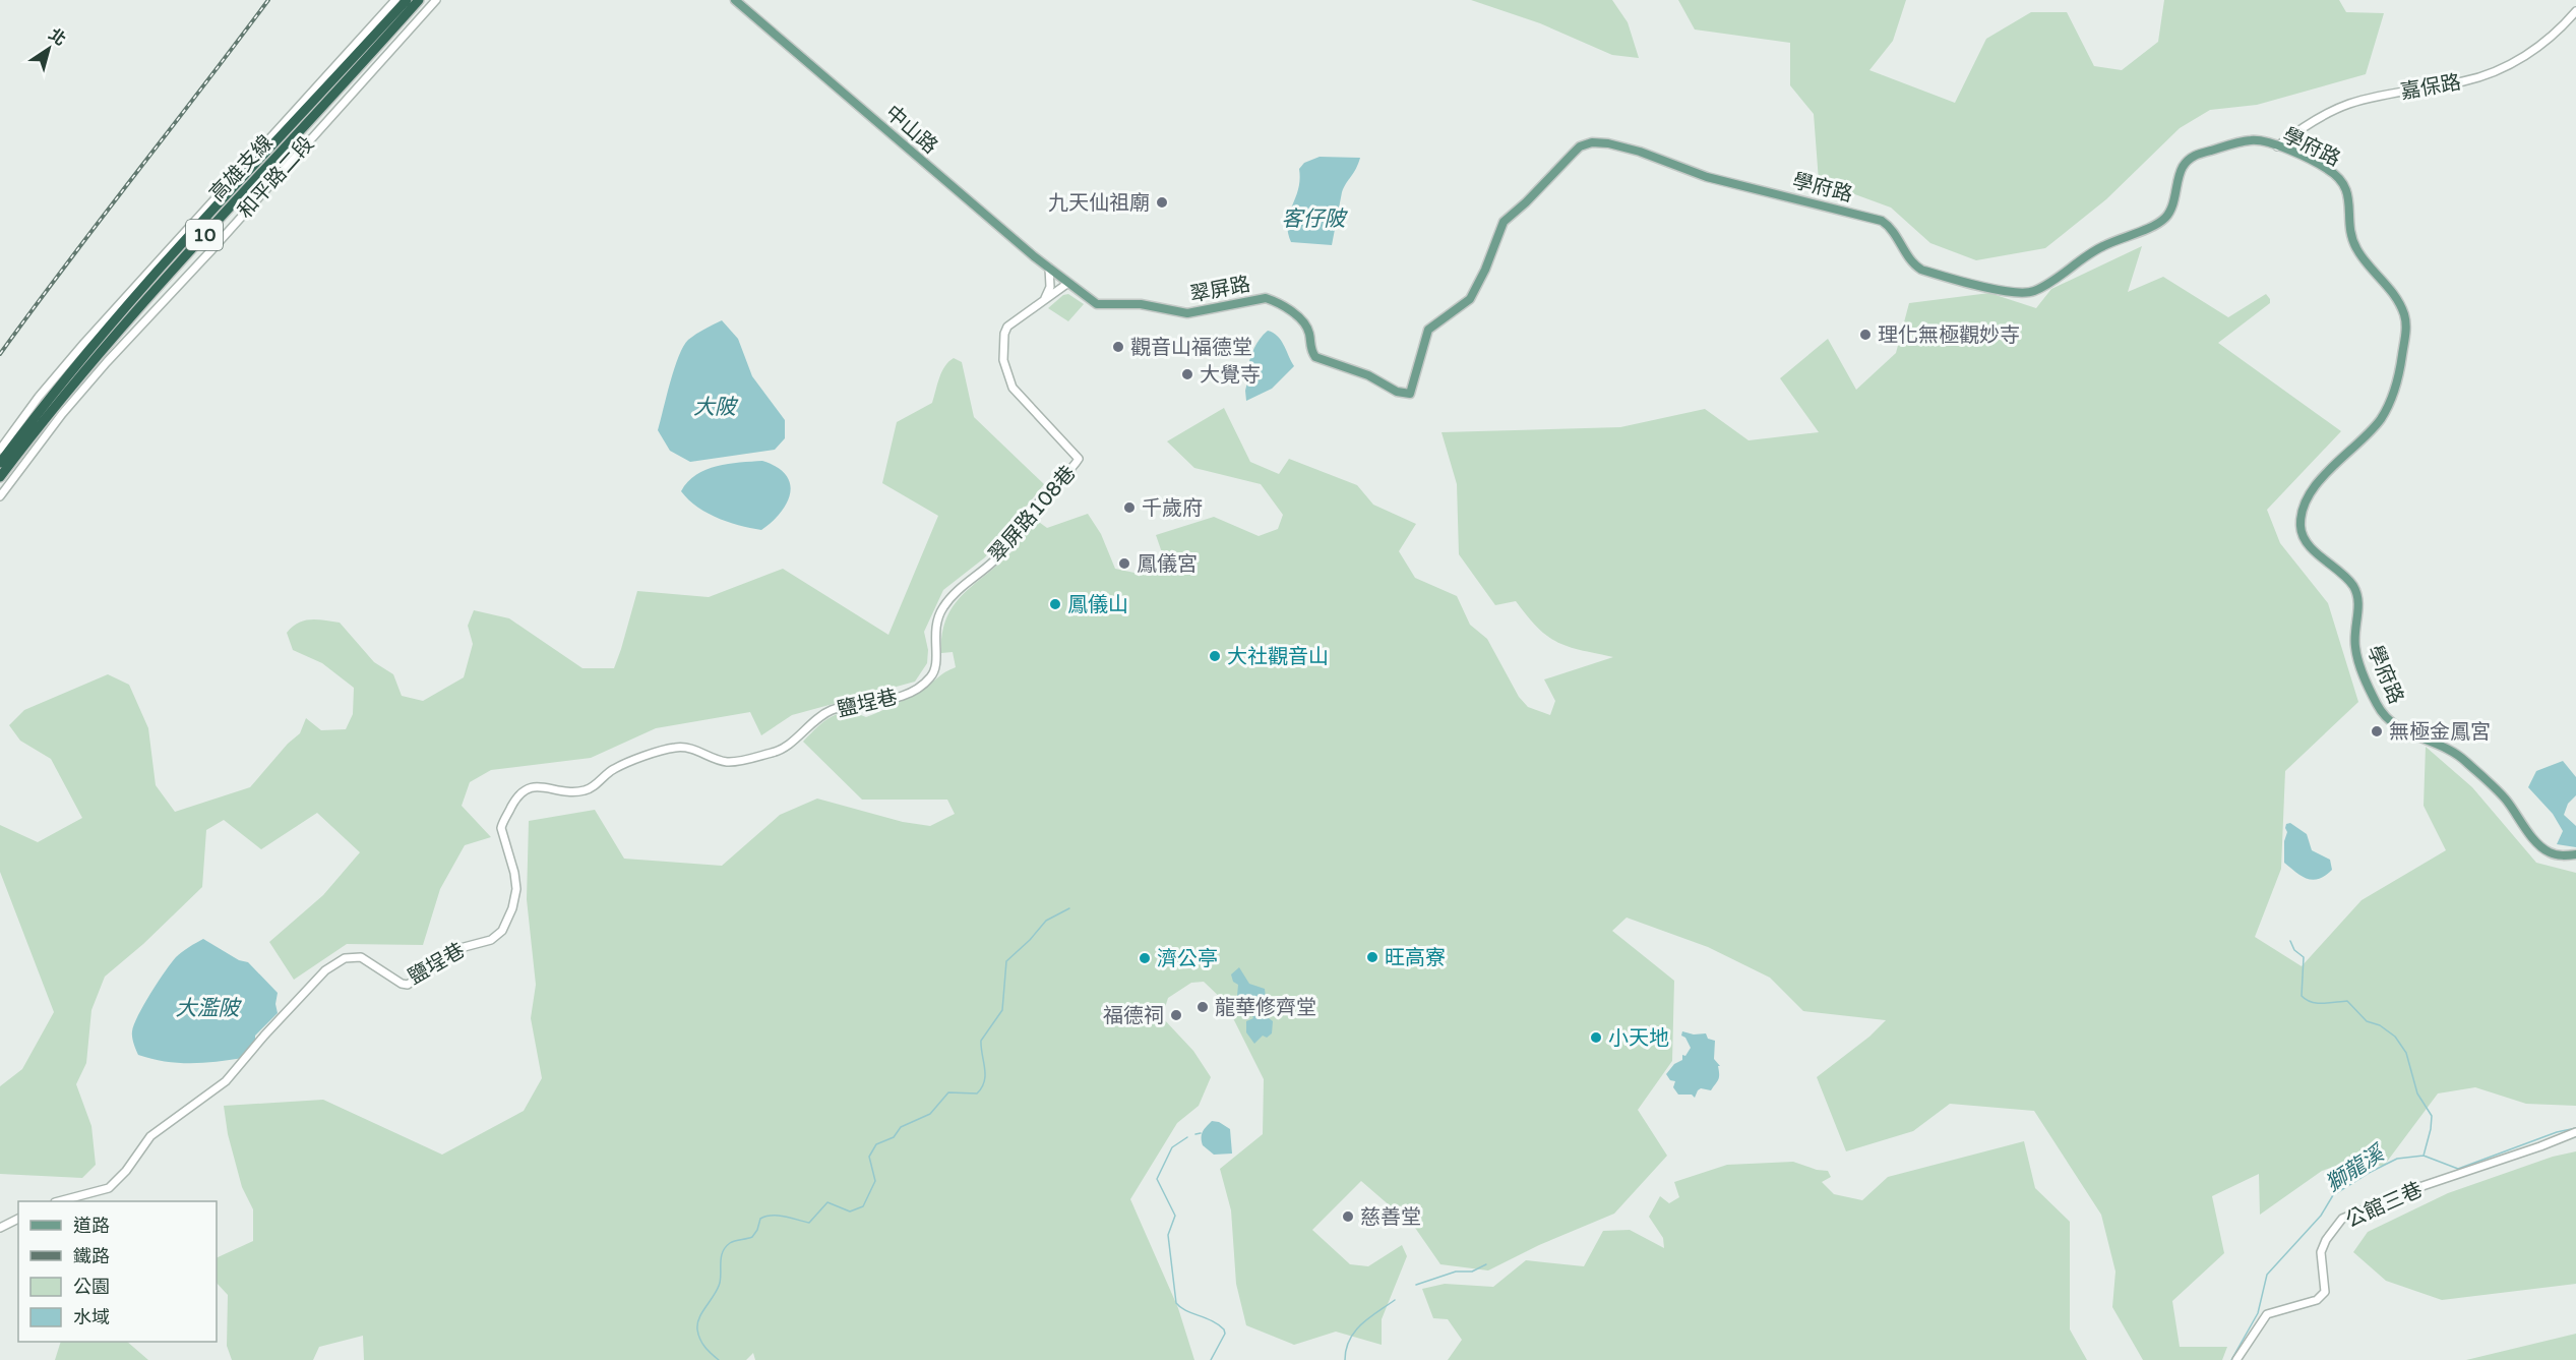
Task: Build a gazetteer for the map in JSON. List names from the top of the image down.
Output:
{
  "streets": {
    "highway": ["高雄支線", "10"],
    "main road": ["中山路", "學府路", "翠屏路"],
    "street": [
      "嘉保路",
      "和平路二段",
      "翠屏路108巷",
      "鹽埕巷",
      "公館三巷"
    ]
  },
  "crossings": [
    ["嘉保路", "學府路"],
    ["中山路", "翠屏路"],
    ["中山路", "翠屏路108巷"],
    ["學府路", "翠屏路"],
    ["翠屏路", "翠屏路108巷"],
    ["翠屏路108巷", "鹽埕巷"]
  ],
  "water": [
    "客仔陂",
    "大陂",
    "大濫陂",
    "獅龍溪"
  ],
  "places": [
    "九天仙祖廟",
    "理化無極觀妙寺",
    "觀音山福德堂",
    "大覺寺",
    "千歲府",
    "鳳儀宮",
    "鳳儀山",
    "大社觀音山",
    "無極金鳳宮",
    "旺高寮",
    "濟公亭",
    "龍華修齊堂",
    "福德祠",
    "小天地",
    "慈善堂"
  ],
  "legend": [
    "道路",
    "鐵路",
    "公園",
    "水域"
  ],
  "north": "top right"
}
